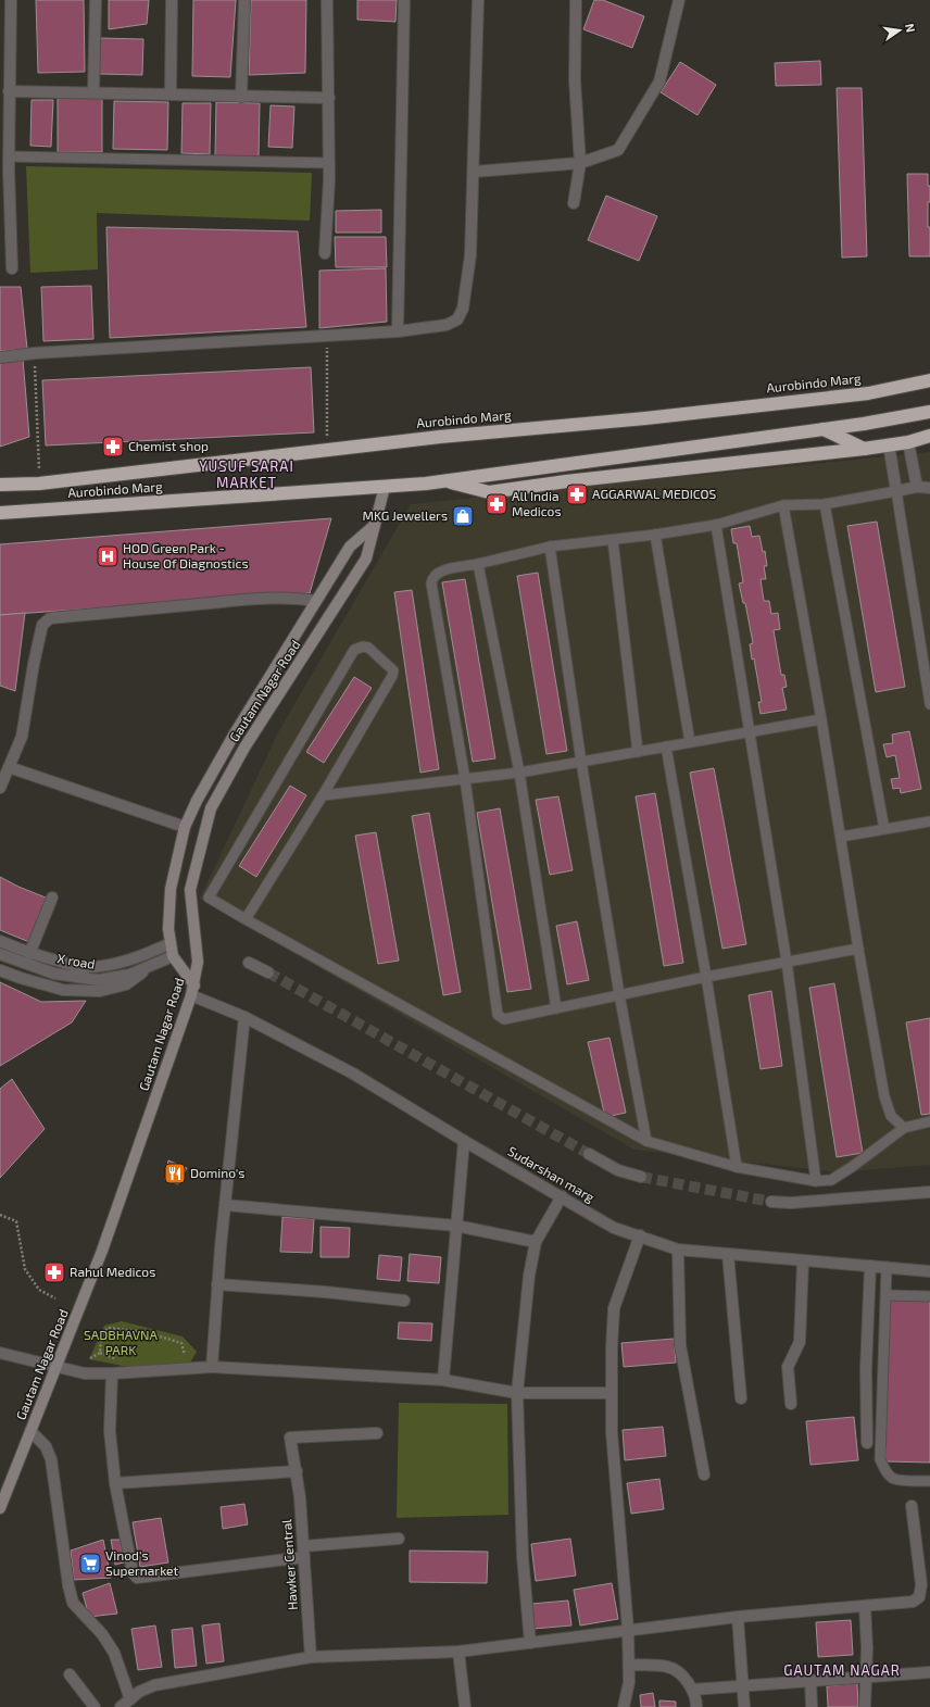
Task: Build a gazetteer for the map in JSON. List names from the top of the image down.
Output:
{
  "streets": {
    "highway": ["Aurobindo Marg"],
    "street": [
      "Gautam Nagar Road",
      "X road",
      "Sudarshan marg",
      "Hawker Central"
    ]
  },
  "crossings": [
    ["Aurobindo Marg", "Gautam Nagar Road"],
    ["Gautam Nagar Road", "Sudarshan marg"]
  ],
  "districts": ["YUSUF SARAI MARKET", "GAUTAM NAGAR"],
  "parks": ["SADBHAVNA PARK"],
  "places": {
    "pharmacy": [
      "Chemist shop",
      "AGGARWAL MEDICOS",
      "All India Medicos",
      "Rahul Medicos"
    ],
    "shop": ["MKG Jewellers"],
    "hospital": ["HOD Green Park - House Of Diagnostics"],
    "restaurant": ["Domino's"],
    "supermarket": ["Vinod's Supernarket"]
  },
  "north": "right"
}
